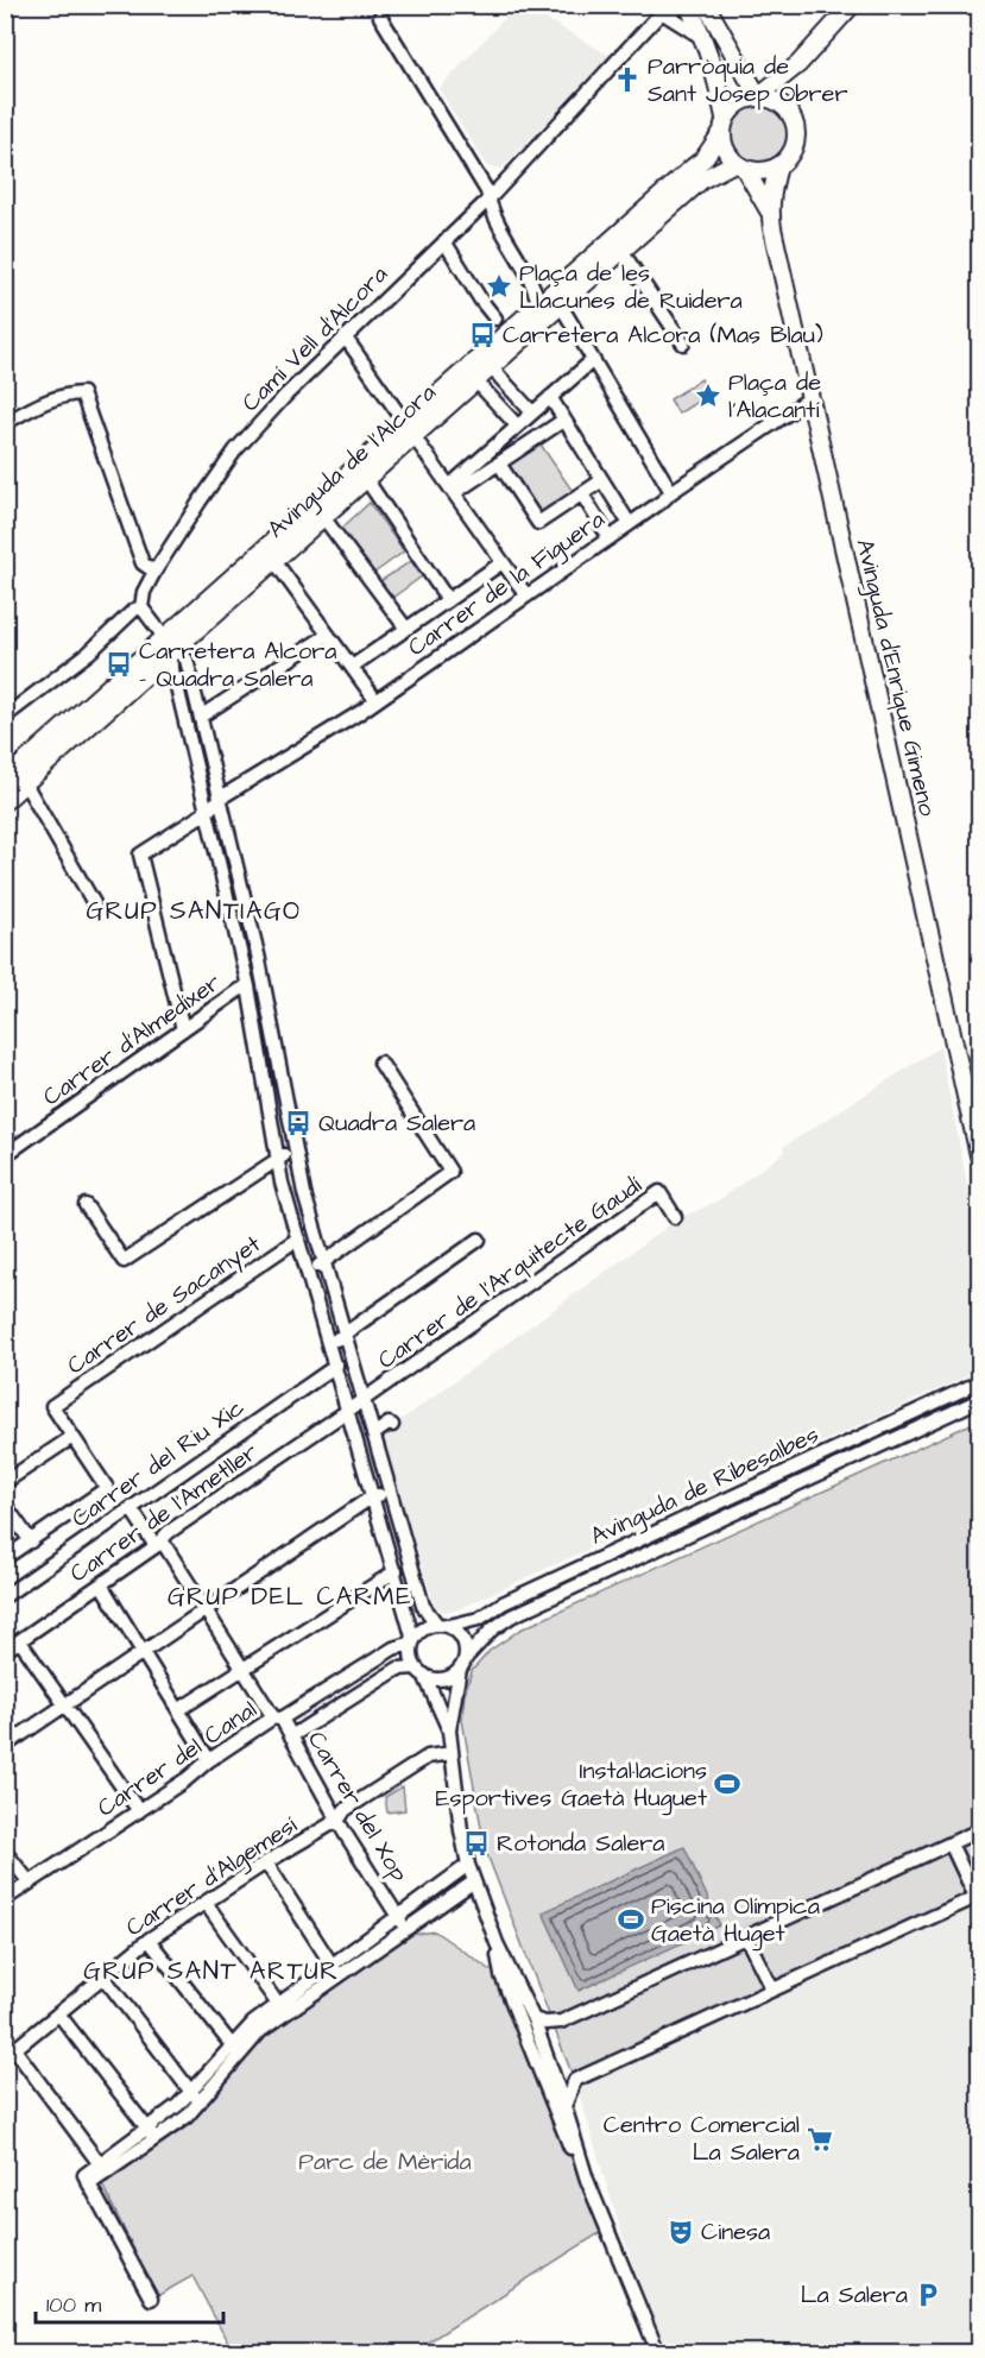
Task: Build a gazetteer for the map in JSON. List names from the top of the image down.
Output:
{
  "streets": {
    "main road": ["Avinguda de l'Alcora", "Avinguda d'Enrique Gimeno"],
    "street": [
      "Camí Vell d'Alcora",
      "Carrer de la Figuera",
      "Carrer d'Almedíxer",
      "Carrer de l'Arquitecte Gaudí",
      "Carrer de Sacanyet",
      "Carrer del Riu Xic",
      "Avinguda de Ribesalbes",
      "Carrer de l'Ametller",
      "Carrer del Canal",
      "Carrer del Xop",
      "Carrer d'Algemesí"
    ]
  },
  "crossings": [
    ["Avinguda de l'Alcora", "Avinguda d'Enrique Gimeno"],
    ["Carrer de la Figuera", "Avinguda d'Enrique Gimeno"],
    ["Carrer de la Figuera", "Carrer d'Almedíxer"],
    ["Carrer de l'Arquitecte Gaudí", "Carrer de l'Ametller"],
    ["Avinguda de Ribesalbes", "Carrer del Canal"],
    ["Carrer de l'Ametller", "Carrer del Xop"],
    ["Carrer del Canal", "Carrer del Xop"],
    ["Carrer del Xop", "Carrer d'Algemesí"]
  ],
  "districts": ["GRUP SANTIAGO", "GRUP DEL CARME", "GRUP SANT ARTUR"],
  "parks": ["Parc de Mèrida"],
  "places": {
    "church": ["Parròquia de Sant Josep Obrer"],
    "place": ["Plaça de les Llacunes de Ruidera", "Plaça de l'Alacantí"],
    "bus stop": [
      "Carretera Alcora (Mas Blau)",
      "Carretera Alcora - Quadra Salera",
      "Quadra Salera",
      "Rotonda Salera"
    ],
    "sports": ["Instal·lacions Esportives Gaetà Huguet", "Piscina Olímpica Gaetà Huget"],
    "supermarket": ["Centro Comercial La Salera"],
    "theatre": ["Cinesa"],
    "parking": ["La Salera"]
  },
  "scale_bar": "100 m"
}
